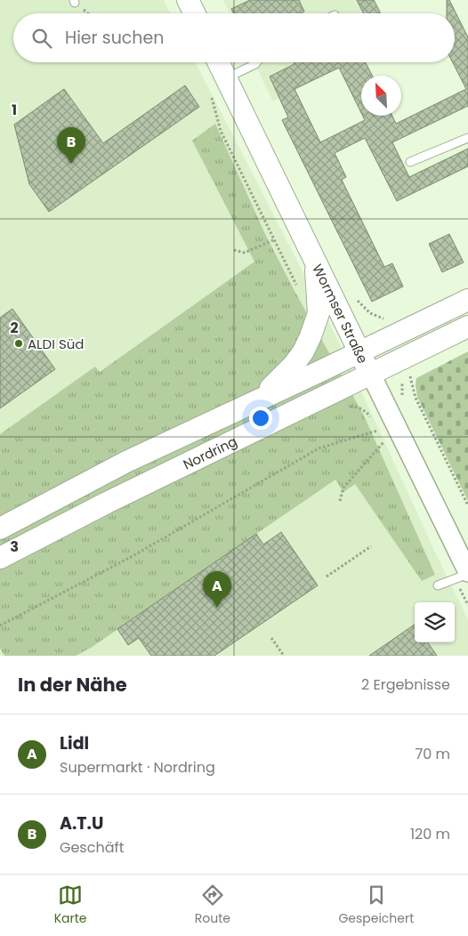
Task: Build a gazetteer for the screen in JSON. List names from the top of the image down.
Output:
{
  "streets": {
    "main road": ["Wormser Straße", "Nordring"]
  },
  "crossings": [
    ["Wormser Straße", "Nordring"]
  ],
  "places": ["ALDI Süd"],
  "north": "top left",
  "page": {
    "search": "Hier suchen",
    "pins": ["B", "A"],
    "heading": ["In der Nähe", "2 Ergebnisse"],
    "list": [
      {
        "mark": "A",
        "name": "Lidl",
        "note": "Supermarkt · Nordring",
        "value": "70 m"
      },
      {
        "mark": "B",
        "name": "A.T.U",
        "note": "Geschäft",
        "value": "120 m"
      }
    ],
    "nav": ["Karte", "Route", "Gespeichert"]
  },
  "grid": {
    "rows": ["1", "2", "3"]
  }
}
